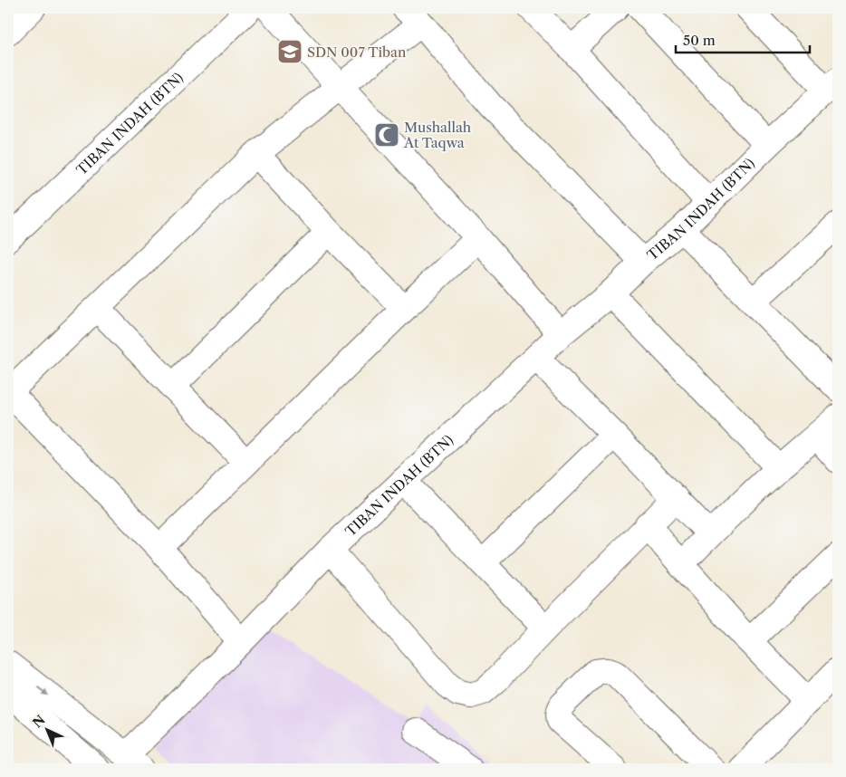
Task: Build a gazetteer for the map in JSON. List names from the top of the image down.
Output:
{
  "streets": {
    "street": ["TIBAN INDAH (BTN)"]
  },
  "places": {
    "school or university": ["SDN 007 Tiban"],
    "mosque": ["Mushallah At Taqwa"]
  },
  "scale_bar": "50 m",
  "north": "top left"
}
